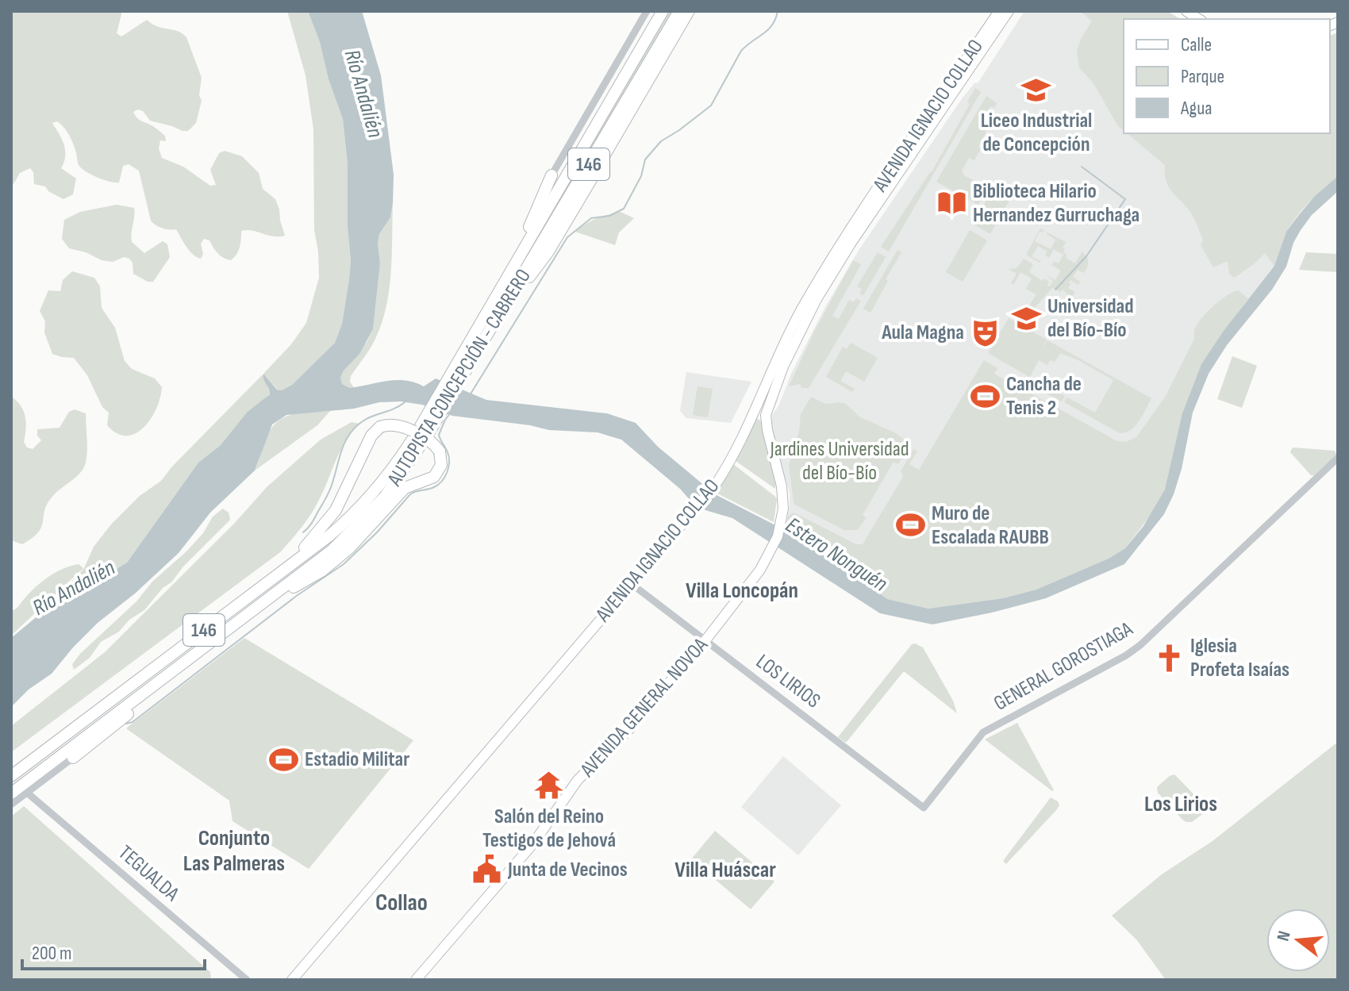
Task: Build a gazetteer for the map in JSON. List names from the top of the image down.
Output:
{
  "streets": {
    "highway": ["146", "AUTOPISTA CONCEPCIÓN - CABRERO"],
    "main road": ["AVENIDA IGNACIO COLLAO", "AVENIDA GENERAL NOVOA"],
    "street": ["GENERAL GOROSTIAGA", "LOS LIRIOS", "TEGUALDA"]
  },
  "crossings": [
    ["AVENIDA IGNACIO COLLAO", "LOS LIRIOS"],
    ["AVENIDA IGNACIO COLLAO", "AVENIDA GENERAL NOVOA"],
    ["GENERAL GOROSTIAGA", "LOS LIRIOS"],
    ["LOS LIRIOS", "AVENIDA GENERAL NOVOA"]
  ],
  "districts": [
    "Villa Loncopán",
    "Los Lirios",
    "Conjunto Las Palmeras",
    "Villa Huáscar",
    "Collao"
  ],
  "water": ["Río Andalién", "Estero Nonguén"],
  "parks": ["Jardines Universidad del Bío-Bío"],
  "places": {
    "school or university": ["Liceo Industrial de Concepción", "Universidad del Bío-Bío"],
    "library": ["Biblioteca Hilario Hernandez Gurruchaga"],
    "theatre": ["Aula Magna"],
    "sports": ["Cancha de Tenis 2", "Muro de Escalada RAUBB", "Estadio Militar"],
    "church": ["Iglesia Profeta Isaías"],
    "temple": ["Salón del Reino Testigos de Jehová"],
    "public building": ["Junta de Vecinos"]
  },
  "legend": ["Calle", "Parque", "Agua"],
  "scale_bar": "200 m",
  "north": "left"
}
